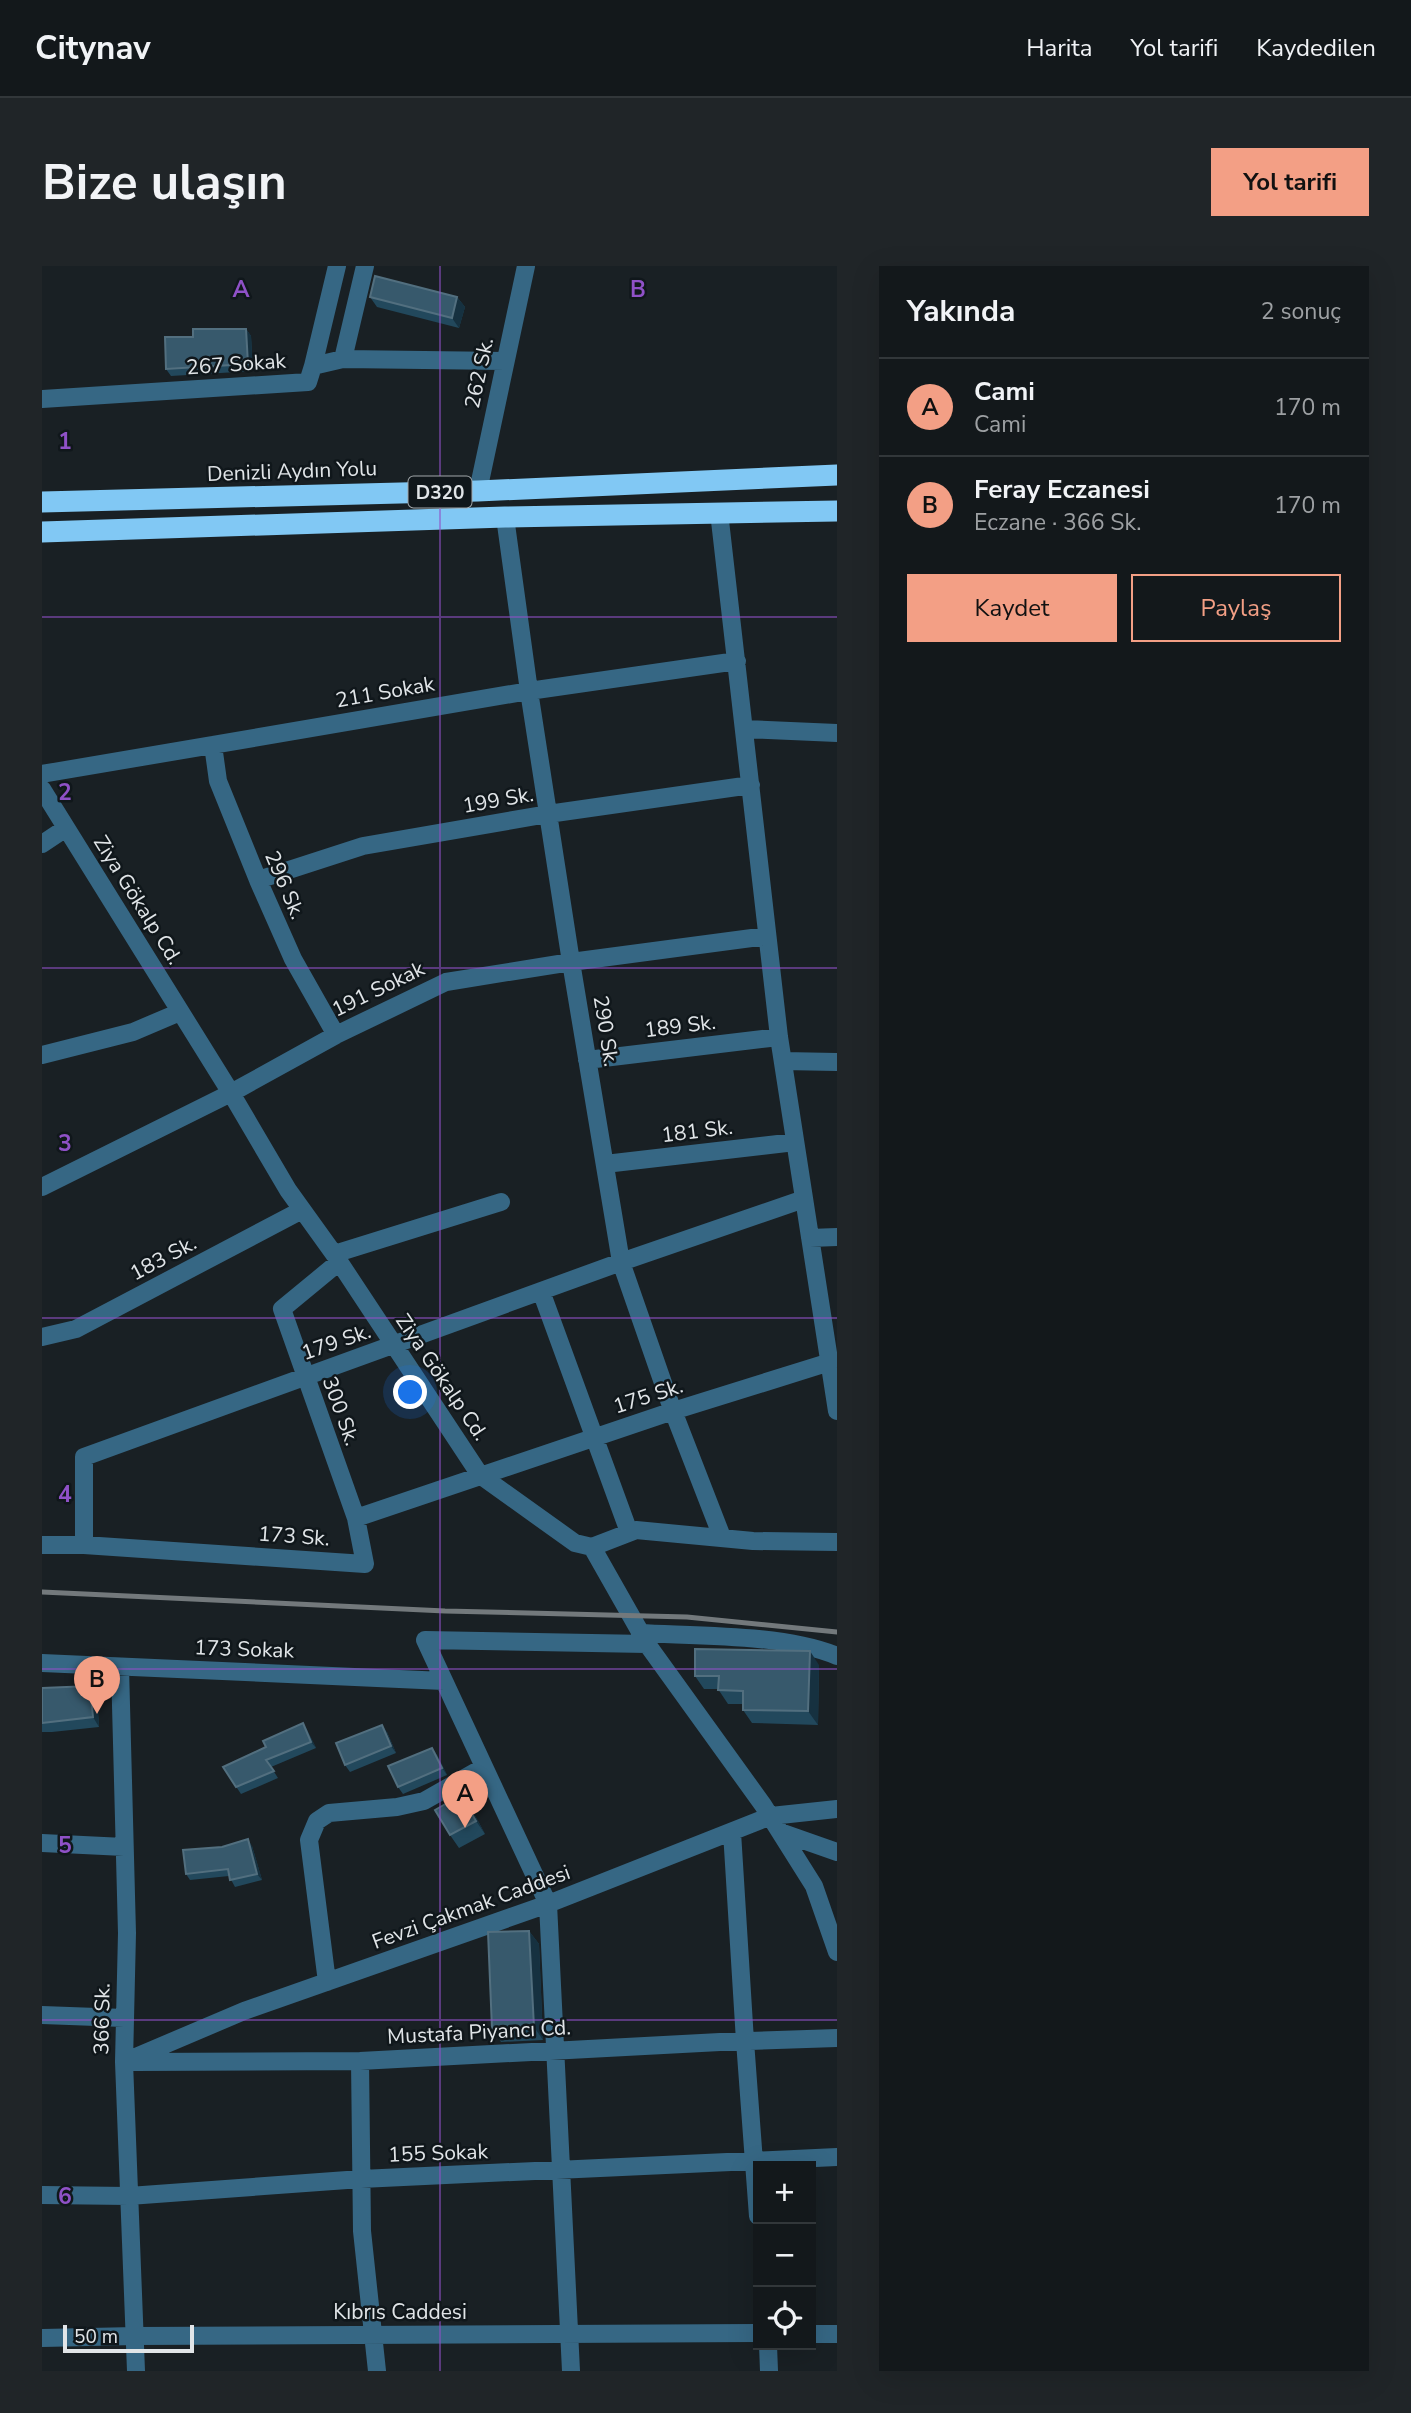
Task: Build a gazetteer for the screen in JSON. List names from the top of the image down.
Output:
{
  "streets": {
    "highway": ["Denizli Aydın Yolu", "D320"],
    "street": [
      "267 Sokak",
      "262 Sk.",
      "211 Sokak",
      "199 Sk.",
      "296 Sk.",
      "Ziya Gökalp Cd.",
      "191 Sokak",
      "189 Sk.",
      "290 Sk.",
      "181 Sk.",
      "183 Sk.",
      "179 Sk.",
      "175 Sk.",
      "300 Sk.",
      "173 Sk.",
      "173 Sokak",
      "Fevzi Çakmak Caddesi",
      "366 Sk.",
      "Mustafa Piyancı Cd.",
      "155 Sokak",
      "Kıbrıs Caddesi"
    ]
  },
  "crossings": [
    ["267 Sokak", "262 Sk."],
    ["262 Sk.", "Denizli Aydın Yolu"],
    ["D320", "290 Sk."],
    ["211 Sokak", "296 Sk."],
    ["211 Sokak", "290 Sk."],
    ["199 Sk.", "296 Sk."],
    ["199 Sk.", "290 Sk."],
    ["296 Sk.", "191 Sokak"],
    ["Ziya Gökalp Cd.", "191 Sokak"],
    ["Ziya Gökalp Cd.", "183 Sk."],
    ["Ziya Gökalp Cd.", "179 Sk."],
    ["Ziya Gökalp Cd.", "175 Sk."],
    ["Ziya Gökalp Cd.", "300 Sk."],
    ["Ziya Gökalp Cd.", "173 Sk."],
    ["191 Sokak", "290 Sk."],
    ["189 Sk.", "290 Sk."],
    ["290 Sk.", "181 Sk."],
    ["290 Sk.", "179 Sk."],
    ["290 Sk.", "175 Sk."],
    ["179 Sk.", "300 Sk."],
    ["179 Sk.", "173 Sk."],
    ["175 Sk.", "173 Sk."],
    ["300 Sk.", "173 Sk."],
    ["173 Sokak", "366 Sk."],
    ["Fevzi Çakmak Caddesi", "366 Sk."],
    ["Fevzi Çakmak Caddesi", "Mustafa Piyancı Cd."],
    ["366 Sk.", "Mustafa Piyancı Cd."],
    ["366 Sk.", "155 Sokak"],
    ["366 Sk.", "Kıbrıs Caddesi"]
  ],
  "scale_bar": "50 m",
  "page": {
    "header": "Citynav",
    "nav": ["Harita", "Yol tarifi", "Kaydedilen"],
    "buttons": [
      "Yol tarifi",
      ["Kaydet", "Paylaş"]
    ],
    "title": "Bize ulaşın",
    "heading": ["Yakında", "2 sonuç"],
    "list": [
      {
        "mark": "A",
        "name": "Cami",
        "note": "Cami",
        "value": "170 m"
      },
      {
        "mark": "B",
        "name": "Feray Eczanesi",
        "note": "Eczane · 366 Sk.",
        "value": "170 m"
      }
    ],
    "pins": ["B", "A"],
    "map_buttons": ["+", "−"],
    "scale": "50 m"
  },
  "grid": {
    "columns": ["A", "B"],
    "rows": [
      "1",
      "2",
      "3",
      "4",
      "5",
      "6"
    ]
  }
}
